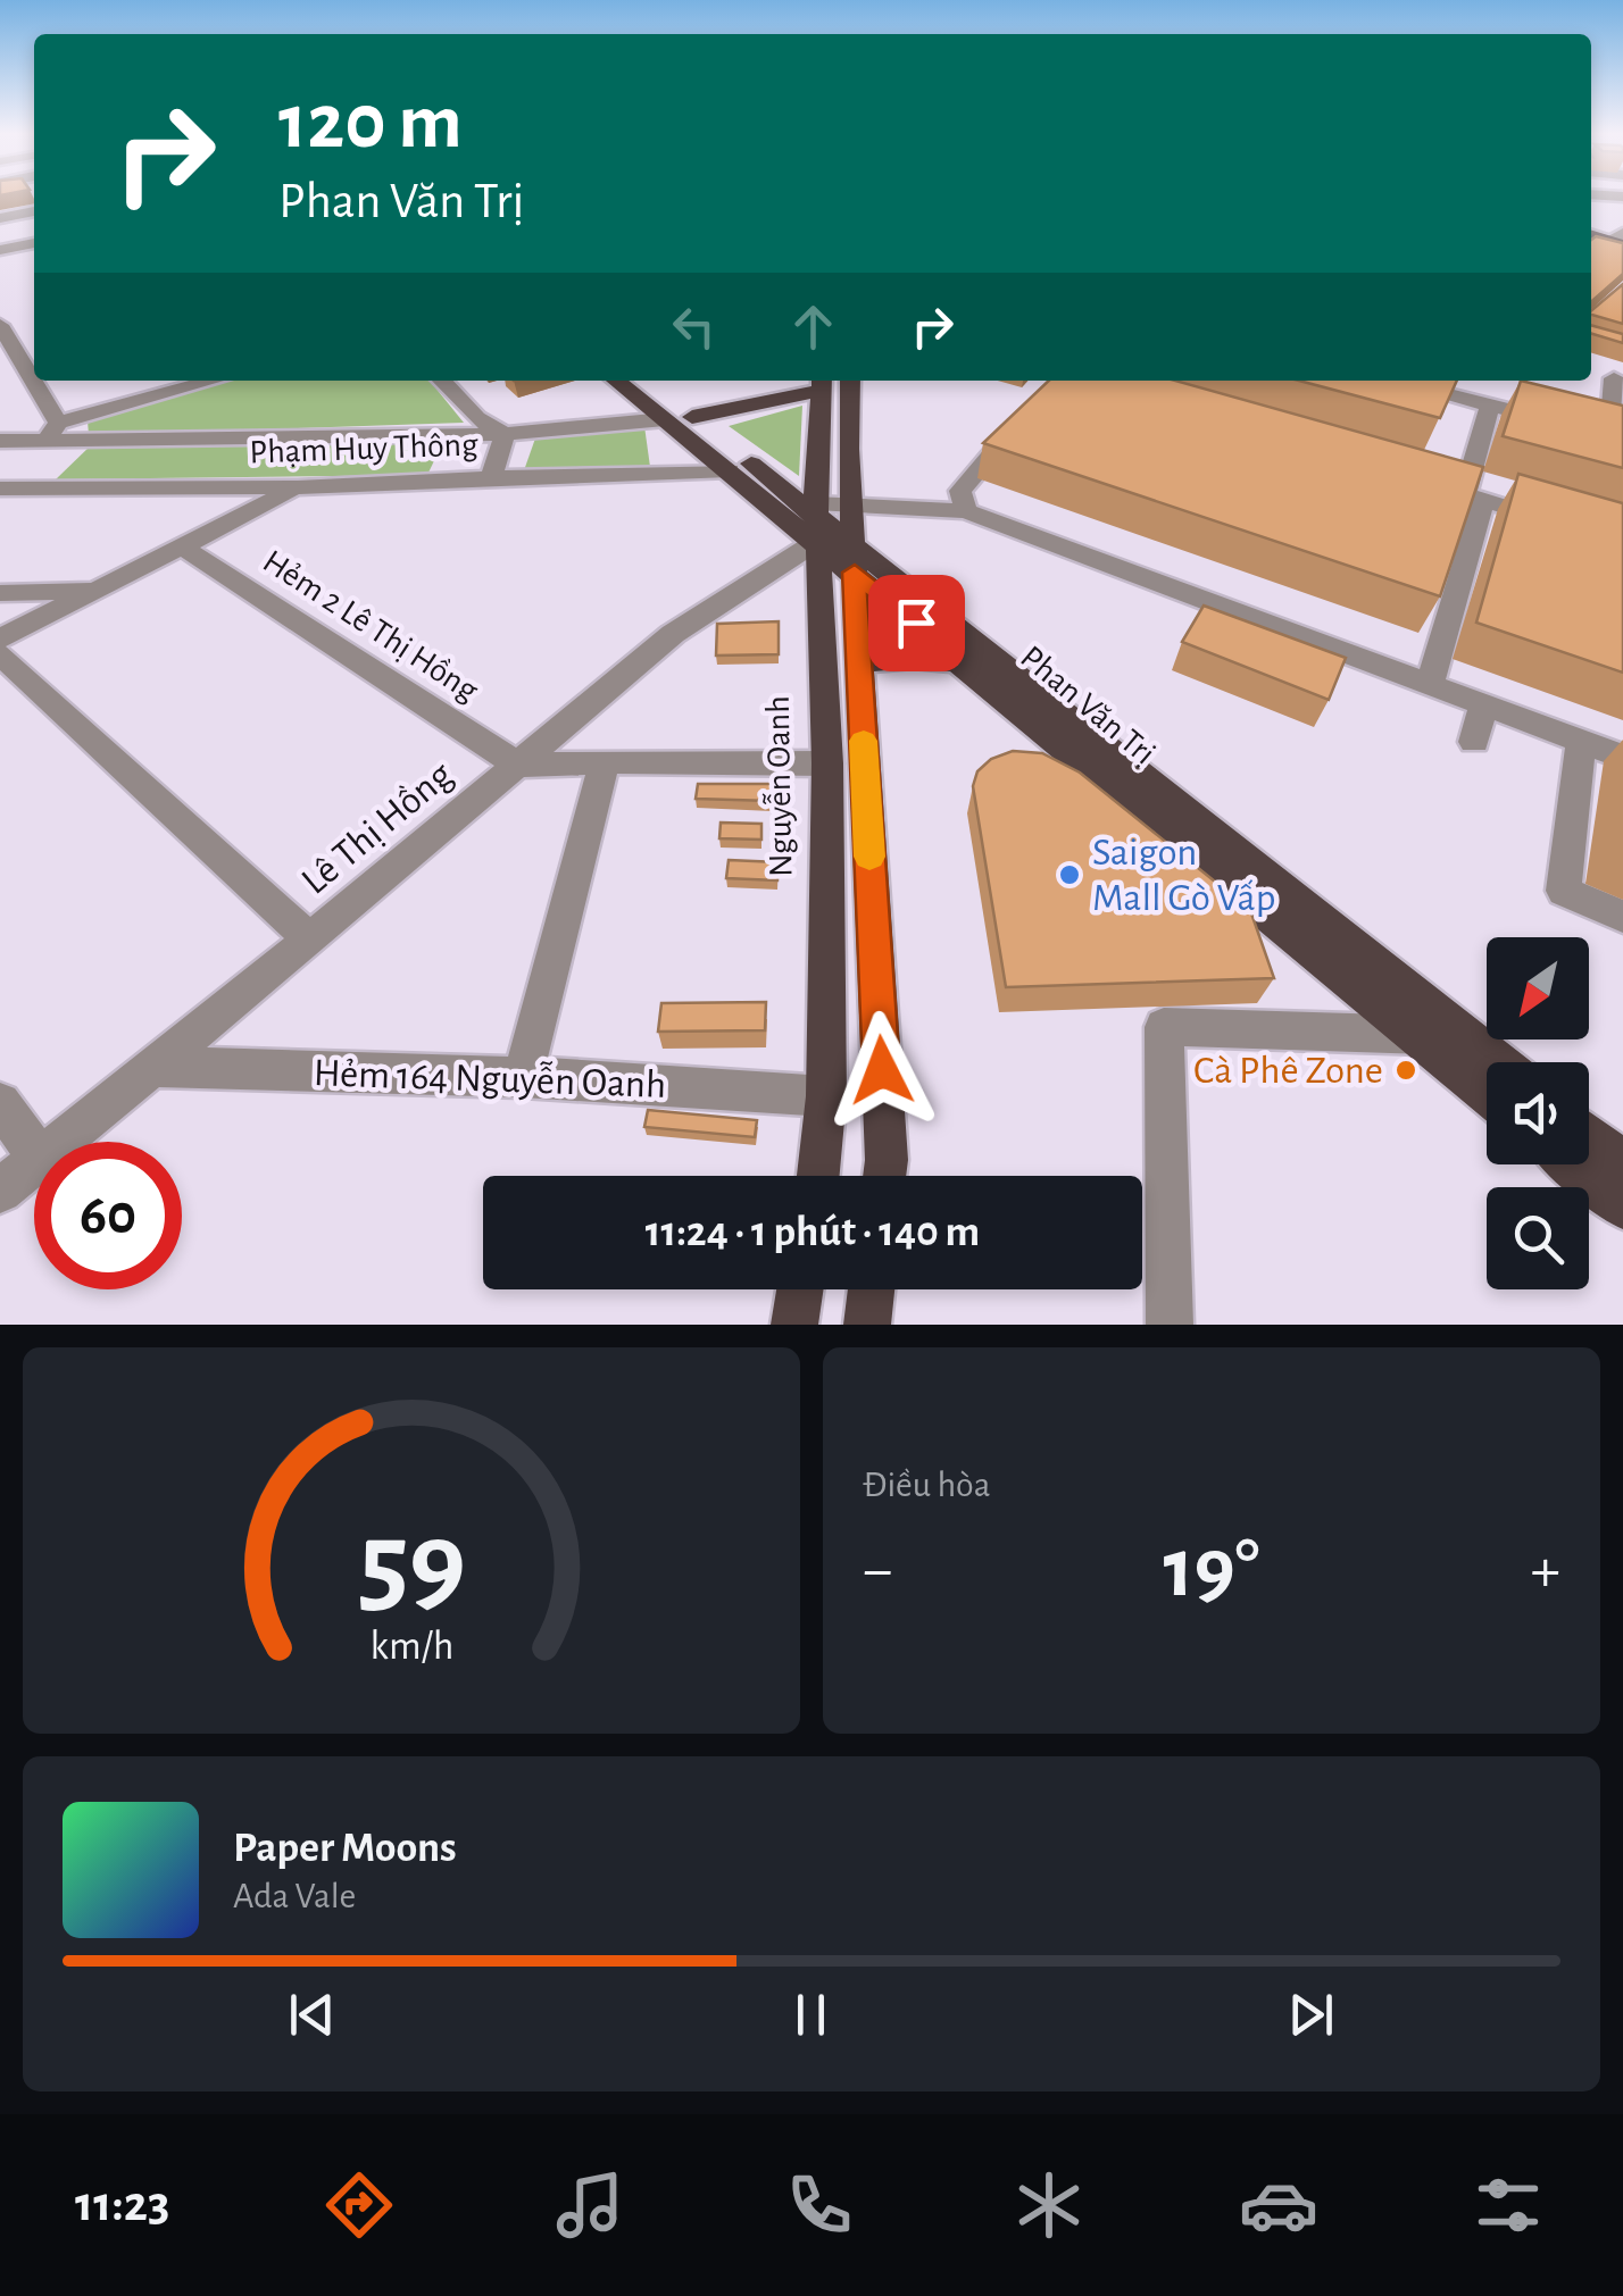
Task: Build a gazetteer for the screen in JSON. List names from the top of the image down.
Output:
{
  "streets": {
    "main road": ["Phan Văn Trị", "Nguyễn Oanh"],
    "street": [
      "Phạm Huy Thông",
      "Hẻm 2 Lê Thị Hồng",
      "Lê Thị Hồng",
      "Hẻm 164 Nguyễn Oanh"
    ]
  },
  "crossings": [
    ["Phạm Huy Thông", "Phan Văn Trị"],
    ["Hẻm 2 Lê Thị Hồng", "Lê Thị Hồng"],
    ["Phan Văn Trị", "Nguyễn Oanh"],
    ["Phan Văn Trị", "Lê Thị Hồng"],
    ["Nguyễn Oanh", "Lê Thị Hồng"],
    ["Nguyễn Oanh", "Hẻm 164 Nguyễn Oanh"],
    ["Lê Thị Hồng", "Hẻm 164 Nguyễn Oanh"]
  ],
  "places": ["Saigon Mall Gò Vấp", "Cà Phê Zone"],
  "north": "bottom left",
  "page": {
    "turn": ["120 m", "Phan Văn Trị"],
    "limit": "60",
    "trip": "11:24 · 1 phút · 140 m",
    "tile": "Điều hòa",
    "heat": ["−", "19°", "+"],
    "song": ["Paper Moons", "Ada Vale"],
    "tabs": "11:23",
    "gauge": ["59", "km/h"]
  }
}
